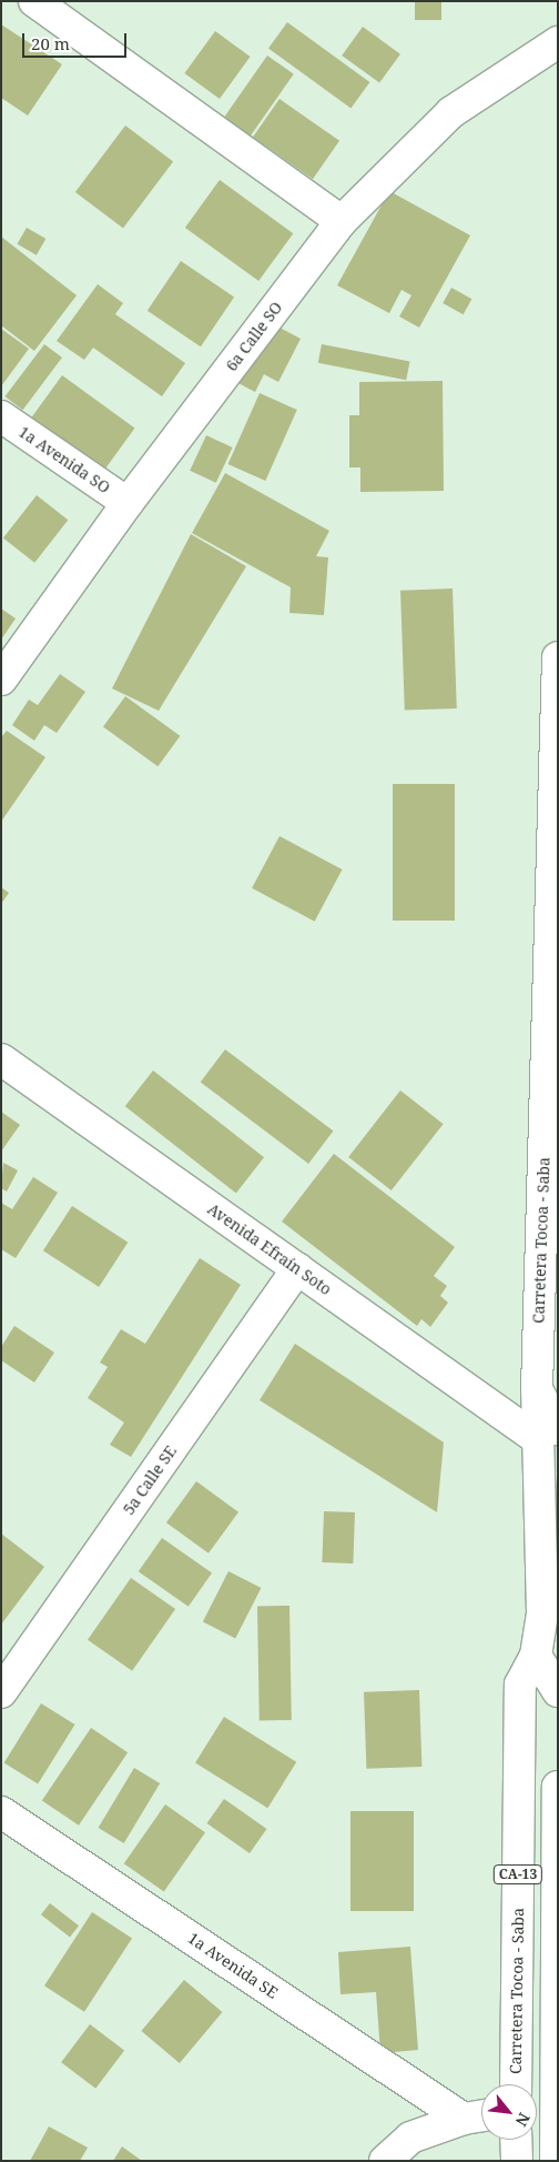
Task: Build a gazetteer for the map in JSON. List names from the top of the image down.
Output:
{
  "streets": {
    "street": [
      "6a Calle SO",
      "1a Avenida SO",
      "Carretera Tocoa - Saba",
      "Avenida Efraín Soto",
      "5a Calle SE",
      "CA-13",
      "1a Avenida SE"
    ]
  },
  "crossings": [
    ["6a Calle SO", "1a Avenida SO"],
    ["Carretera Tocoa - Saba", "Avenida Efraín Soto"],
    ["Avenida Efraín Soto", "5a Calle SE"]
  ],
  "scale_bar": "20 m",
  "north": "bottom right"
}
